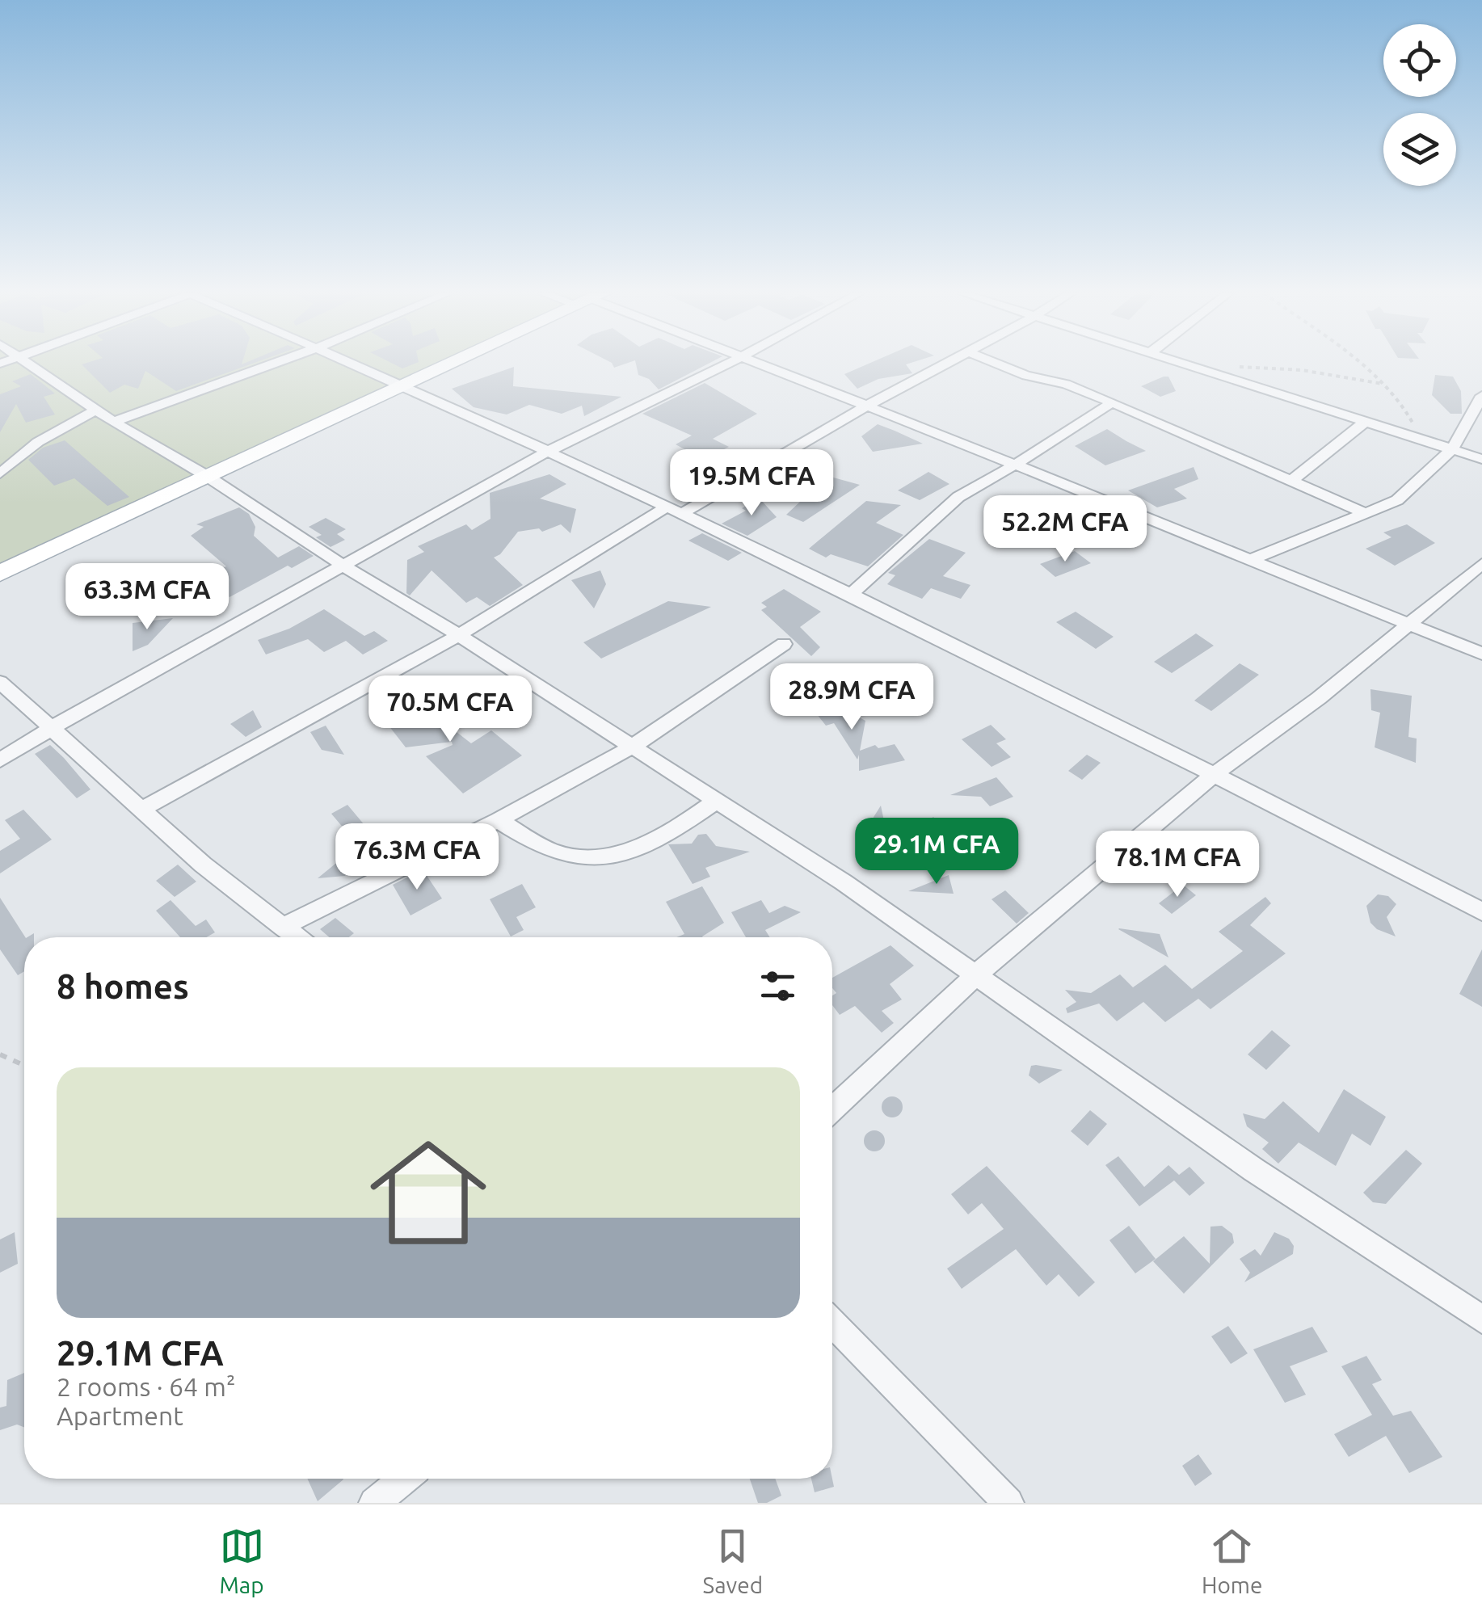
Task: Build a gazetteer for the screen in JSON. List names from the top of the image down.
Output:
{
  "page": {
    "price": [
      "19.5M CFA",
      "52.2M CFA",
      "63.3M CFA",
      "28.9M CFA",
      "70.5M CFA",
      "29.1M CFA",
      "76.3M CFA",
      "78.1M CFA"
    ],
    "heading": "8 homes",
    "list": [
      {
        "name": "29.1M CFA",
        "note": "2 rooms · 64 m² · Apartment"
      }
    ],
    "tabs": ["Map", "Saved", "Home"]
  }
}
